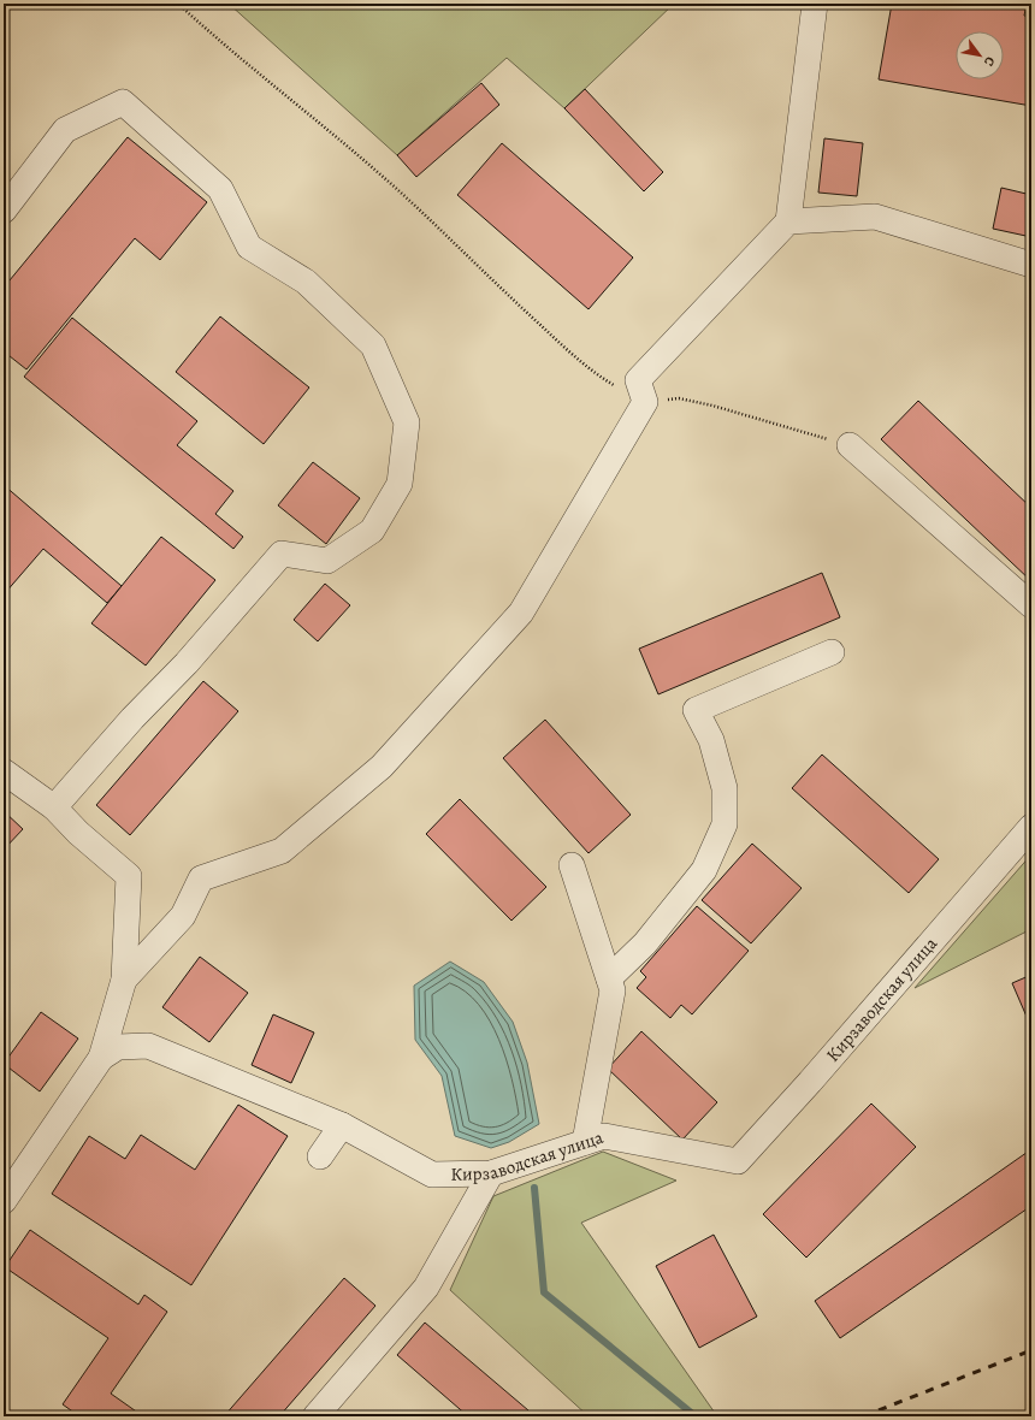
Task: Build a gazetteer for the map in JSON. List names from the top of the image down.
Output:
{
  "streets": {
    "street": ["Кирзаводская улица"]
  },
  "north": "bottom right"
}
